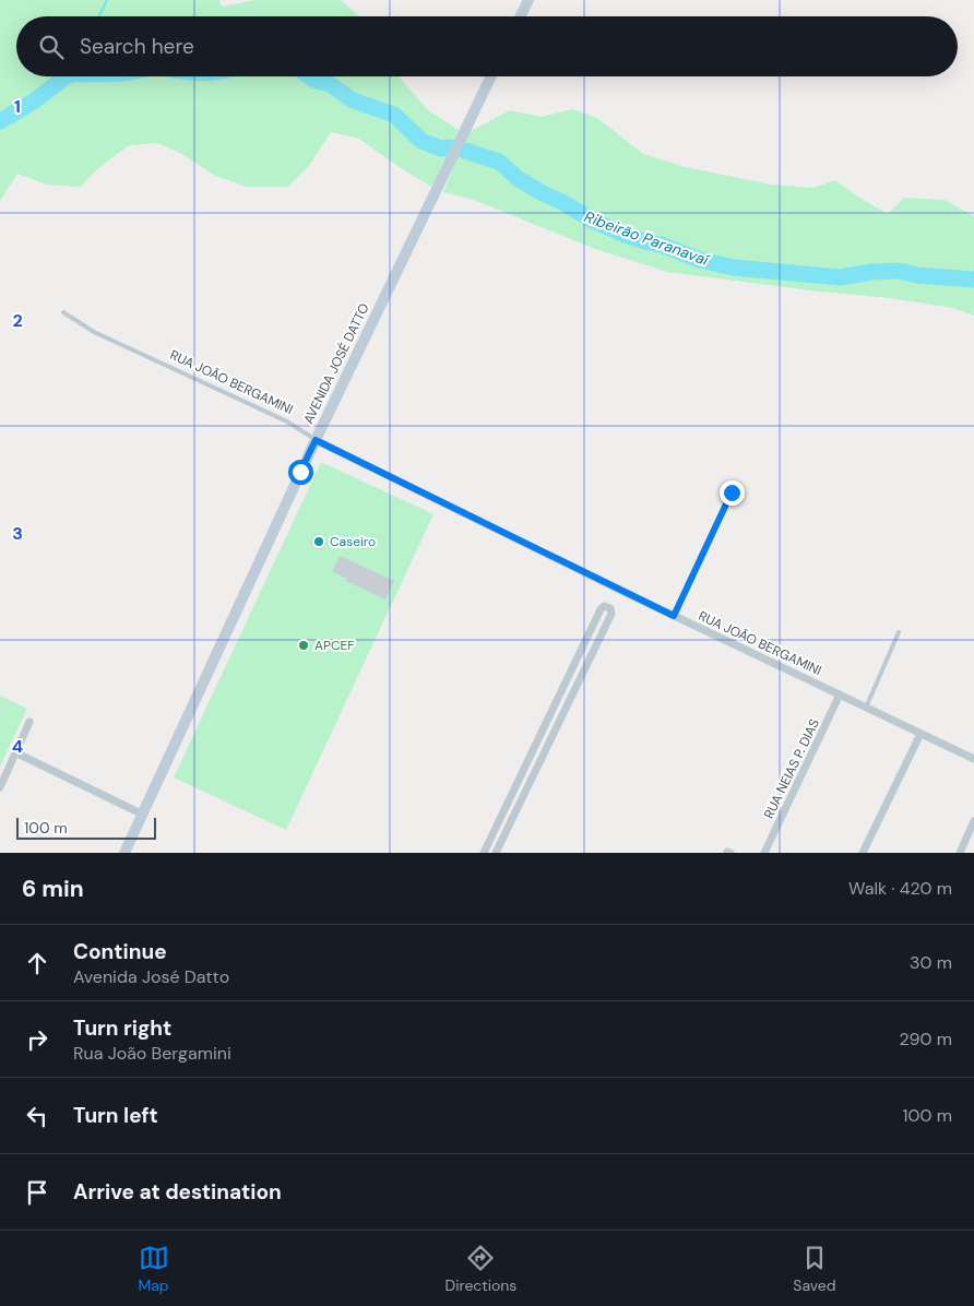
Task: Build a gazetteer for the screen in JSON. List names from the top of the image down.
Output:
{
  "streets": {
    "main road": ["AVENIDA JOSÉ DATTO"],
    "street": ["RUA JOÃO BERGAMINI", "RUA NEIAS P. DIAS"]
  },
  "crossings": [
    ["AVENIDA JOSÉ DATTO", "RUA JOÃO BERGAMINI"],
    ["RUA JOÃO BERGAMINI", "RUA NEIAS P. DIAS"]
  ],
  "water": ["Ribeirão Paranavaí"],
  "places": ["Caseiro", "APCEF"],
  "scale_bar": "100 m",
  "page": {
    "search": "Search here",
    "scale": "100 m",
    "heading": ["6 min", "Walk · 420 m"],
    "list": [
      ["Continue", "Avenida José Datto", "30 m"],
      ["Turn right", "Rua João Bergamini", "290 m"],
      ["Turn left", "100 m"],
      "Arrive at destination"
    ],
    "nav": ["Map", "Directions", "Saved"]
  },
  "grid": {
    "rows": [
      "1",
      "2",
      "3",
      "4"
    ]
  }
}
